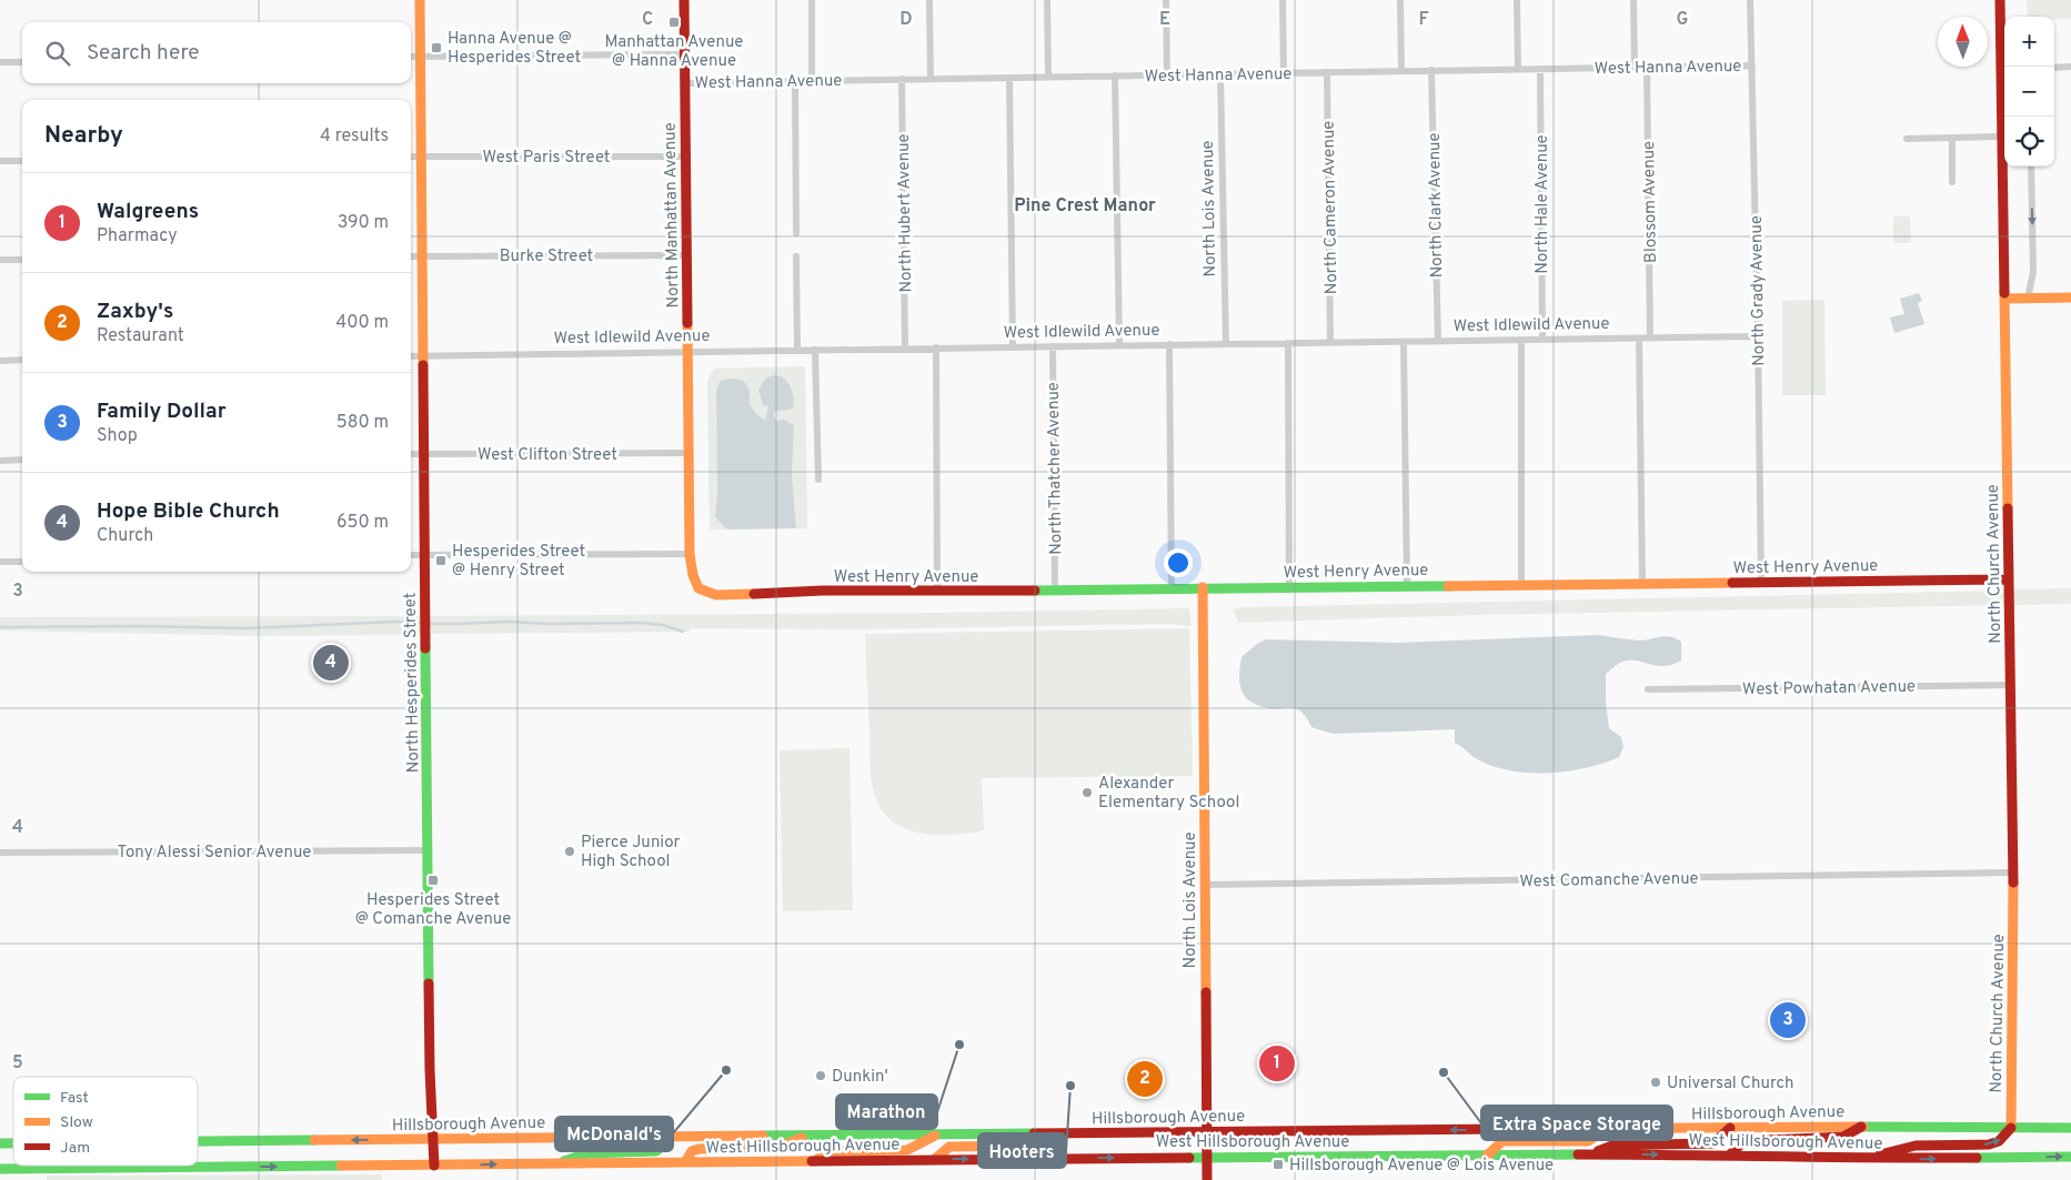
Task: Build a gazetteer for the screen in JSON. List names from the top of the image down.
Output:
{
  "streets": {
    "main road": [
      "North Lois Avenue",
      "North Manhattan Avenue",
      "North Church Avenue",
      "West Henry Avenue",
      "North Hesperides Street",
      "Hillsborough Avenue",
      "West Hillsborough Avenue"
    ],
    "street": [
      "West Hanna Avenue",
      "West Paris Street",
      "Blossom Avenue",
      "North Hale Avenue",
      "North Clark Avenue",
      "North Cameron Avenue",
      "North Hubert Avenue",
      "Burke Street",
      "North Grady Avenue",
      "West Idlewild Avenue",
      "West Clifton Street",
      "North Thatcher Avenue",
      "West Powhatan Avenue",
      "Tony Alessi Senior Avenue",
      "West Comanche Avenue"
    ]
  },
  "crossings": [
    ["West Hanna Avenue", "Blossom Avenue"],
    ["West Hanna Avenue", "North Hale Avenue"],
    ["West Hanna Avenue", "North Clark Avenue"],
    ["West Hanna Avenue", "North Cameron Avenue"],
    ["West Hanna Avenue", "North Lois Avenue"],
    ["West Hanna Avenue", "North Hubert Avenue"],
    ["West Hanna Avenue", "North Manhattan Avenue"],
    ["West Hanna Avenue", "North Grady Avenue"],
    ["West Hanna Avenue", "North Hesperides Street"],
    ["West Paris Street", "North Manhattan Avenue"],
    ["West Paris Street", "North Hesperides Street"],
    ["Blossom Avenue", "West Idlewild Avenue"],
    ["North Hale Avenue", "West Idlewild Avenue"],
    ["North Clark Avenue", "West Idlewild Avenue"],
    ["North Cameron Avenue", "West Idlewild Avenue"],
    ["North Lois Avenue", "West Idlewild Avenue"],
    ["North Lois Avenue", "West Henry Avenue"],
    ["North Lois Avenue", "West Comanche Avenue"],
    ["North Lois Avenue", "Hillsborough Avenue"],
    ["North Lois Avenue", "West Hillsborough Avenue"],
    ["North Hubert Avenue", "West Idlewild Avenue"],
    ["North Manhattan Avenue", "Burke Street"],
    ["North Manhattan Avenue", "West Idlewild Avenue"],
    ["North Manhattan Avenue", "West Clifton Street"],
    ["North Manhattan Avenue", "West Henry Avenue"],
    ["Burke Street", "North Hesperides Street"],
    ["North Grady Avenue", "West Idlewild Avenue"],
    ["North Grady Avenue", "West Henry Avenue"],
    ["West Idlewild Avenue", "North Thatcher Avenue"],
    ["West Idlewild Avenue", "North Hesperides Street"],
    ["West Clifton Street", "North Hesperides Street"],
    ["North Thatcher Avenue", "West Henry Avenue"],
    ["North Church Avenue", "West Henry Avenue"],
    ["North Church Avenue", "West Powhatan Avenue"],
    ["North Church Avenue", "West Comanche Avenue"],
    ["North Church Avenue", "Hillsborough Avenue"],
    ["North Hesperides Street", "Tony Alessi Senior Avenue"],
    ["North Hesperides Street", "Hillsborough Avenue"],
    ["North Hesperides Street", "West Hillsborough Avenue"]
  ],
  "districts": ["Pine Crest Manor"],
  "places": {
    "transit": [
      "Manhattan Avenue @ Hanna Avenue",
      "Hanna Avenue @ Hesperides Street",
      "Hesperides Street @ Henry Street",
      "Hesperides Street @ Comanche Avenue",
      "Hillsborough Avenue @ Lois Avenue"
    ],
    "other": [
      "Alexander Elementary School",
      "Pierce Junior High School",
      "Marathon",
      "McDonald's",
      "Extra Space Storage",
      "Dunkin'",
      "Universal Church",
      "Hooters"
    ]
  },
  "legend": ["Fast", "Slow", "Jam"],
  "north": "top",
  "page": {
    "map_buttons": ["+", "−"],
    "search": "Search here",
    "heading": ["Nearby", "4 results"],
    "list": [
      {
        "mark": "1",
        "name": "Walgreens",
        "note": "Pharmacy",
        "value": "390 m"
      },
      {
        "mark": "2",
        "name": "Zaxby's",
        "note": "Restaurant",
        "value": "400 m"
      },
      {
        "mark": "3",
        "name": "Family Dollar",
        "note": "Shop",
        "value": "580 m"
      },
      {
        "mark": "4",
        "name": "Hope Bible Church",
        "note": "Church",
        "value": "650 m"
      }
    ],
    "pins": [
      "4",
      "3",
      "1",
      "2"
    ]
  },
  "grid": {
    "columns": [
      "C",
      "D",
      "E",
      "F",
      "G"
    ],
    "rows": ["3", "4", "5"]
  }
}
